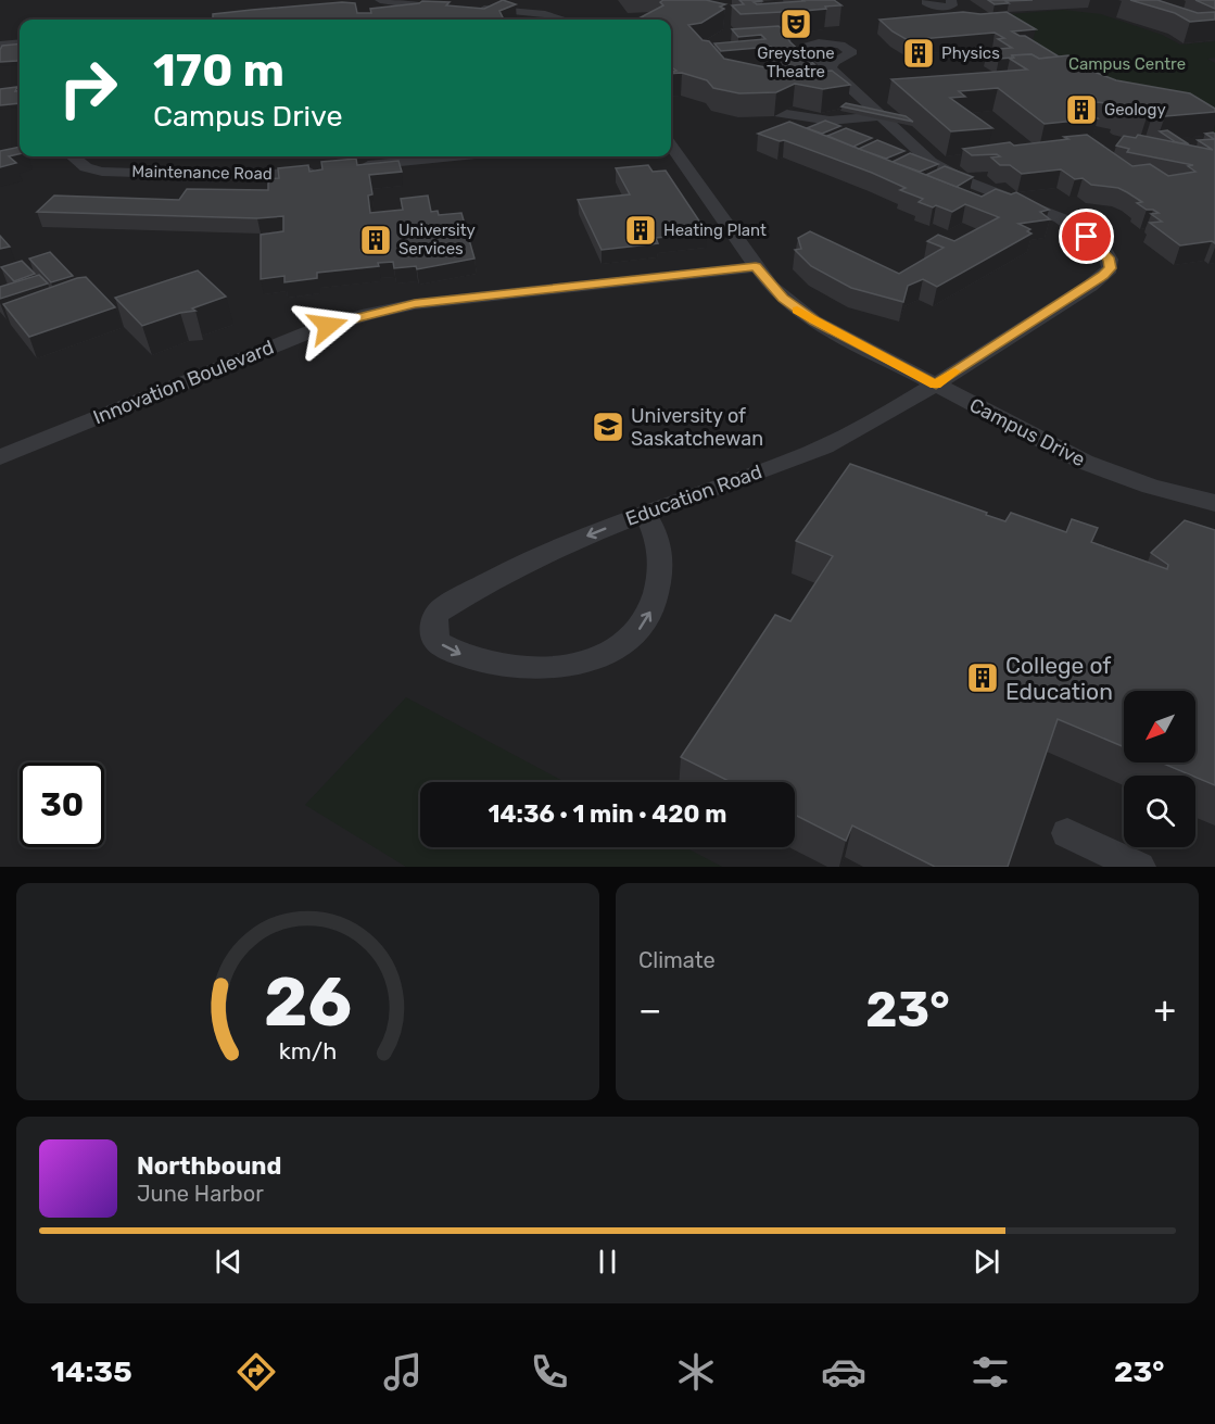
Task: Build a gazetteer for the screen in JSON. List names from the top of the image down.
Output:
{
  "streets": {
    "street": [
      "Maintenance Road",
      "Innovation Boulevard",
      "Campus Drive",
      "Education Road"
    ]
  },
  "crossings": [
    ["Innovation Boulevard", "Campus Drive"],
    ["Campus Drive", "Education Road"]
  ],
  "parks": ["Campus Centre"],
  "places": {
    "theatre": ["Greystone Theatre"],
    "building": [
      "Physics",
      "Geology",
      "Heating Plant",
      "University Services",
      "College of Education"
    ],
    "school or university": ["University of Saskatchewan"]
  },
  "north": "bottom left",
  "page": {
    "turn": ["170 m", "Campus Drive"],
    "limit": "30",
    "trip": "14:36 · 1 min · 420 m",
    "tile": "Climate",
    "heat": ["−", "23°", "+"],
    "song": ["Northbound", "June Harbor"],
    "tabs": ["14:35", "23°"],
    "gauge": ["26", "km/h"]
  }
}
